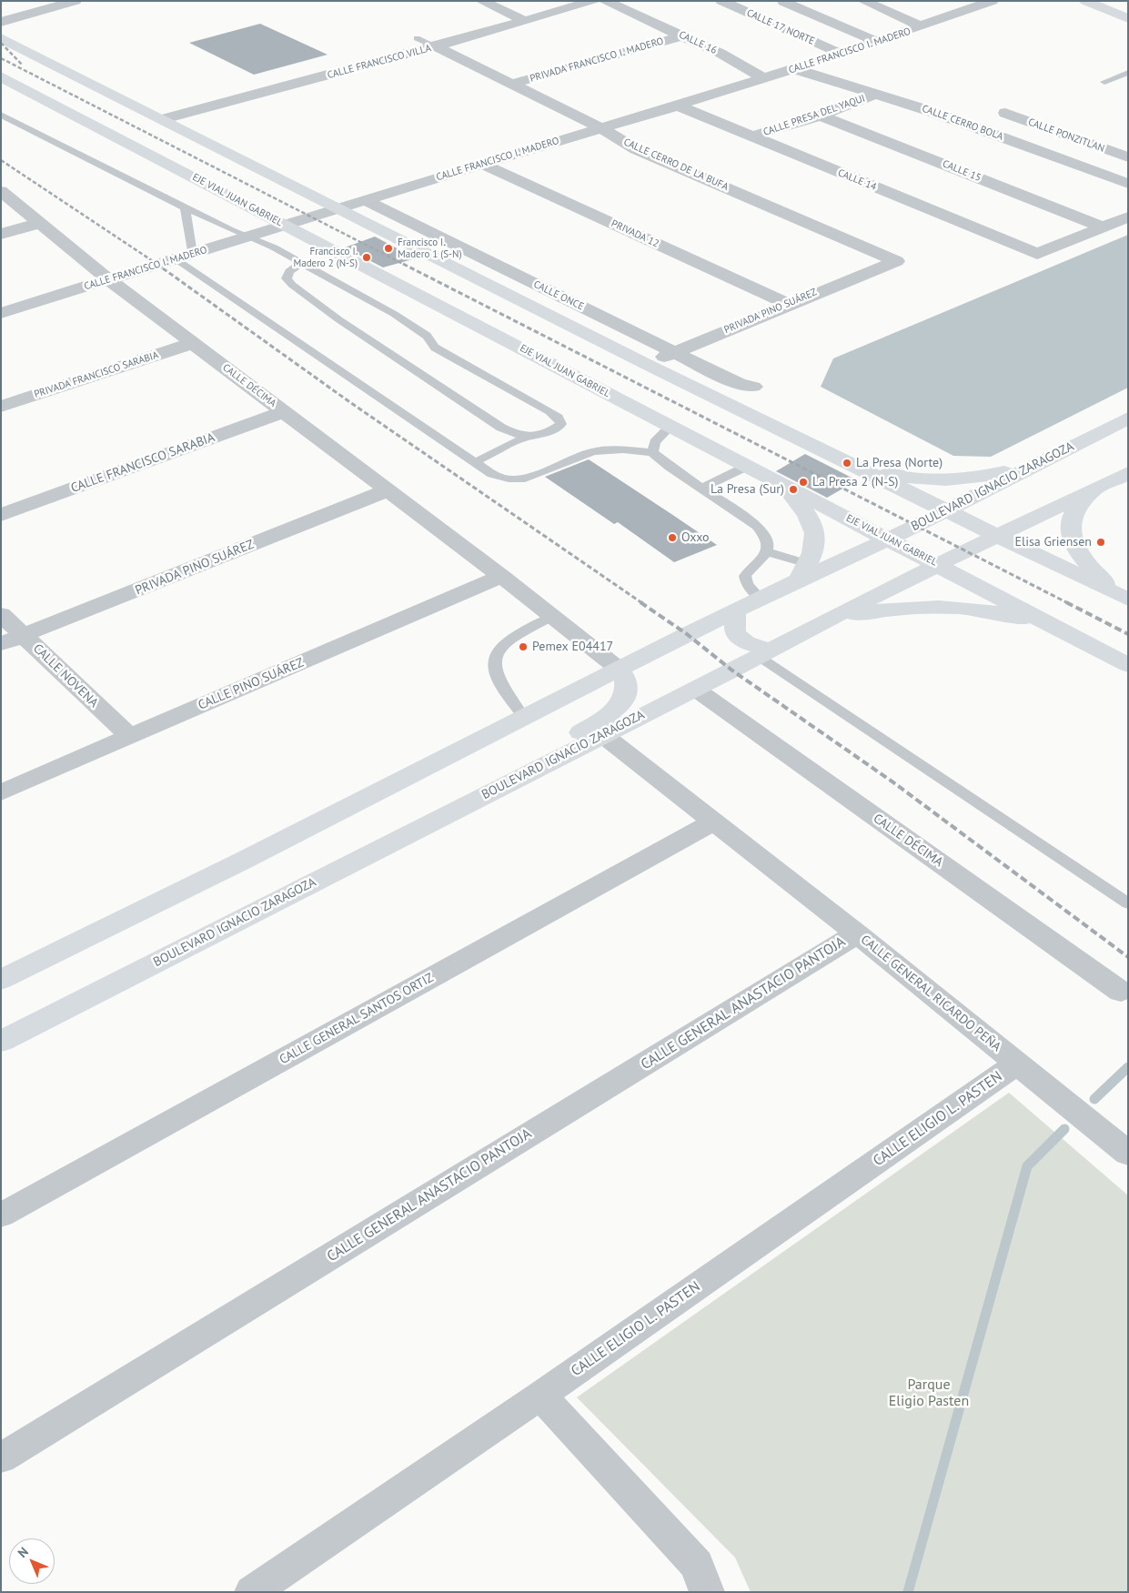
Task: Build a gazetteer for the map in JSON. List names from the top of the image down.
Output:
{
  "streets": {
    "main road": ["EJE VIAL JUAN GABRIEL", "BOULEVARD IGNACIO ZARAGOZA"],
    "street": [
      "CALLE 17 NORTE",
      "CALLE 16",
      "CALLE FRANCISCO I. MADERO",
      "PRIVADA FRANCISCO I. MADERO",
      "CALLE FRANCISCO VILLA",
      "CALLE PRESA DEL YAQUI",
      "CALLE CERRO BOLA",
      "CALLE PONZITLAN",
      "CALLE CERRO DE LA BUFA",
      "CALLE 15",
      "CALLE 14",
      "PRIVADA 12",
      "CALLE ONCE",
      "PRIVADA PINO SUÁREZ",
      "PRIVADA FRANCISCO SARABIA",
      "CALLE DÉCIMA",
      "CALLE FRANCISCO SARABIA",
      "CALLE NOVENA",
      "CALLE PINO SUÁREZ",
      "CALLE GENERAL RICARDO PEÑA",
      "CALLE GENERAL ANASTACIO PANTOJA",
      "CALLE GENERAL SANTOS ORTIZ",
      "CALLE ELIGIO L. PASTEN"
    ]
  },
  "crossings": [
    ["CALLE 17 NORTE", "CALLE FRANCISCO I. MADERO"],
    ["CALLE 16", "CALLE FRANCISCO I. MADERO"],
    ["CALLE 16", "PRIVADA FRANCISCO I. MADERO"],
    ["CALLE FRANCISCO I. MADERO", "CALLE CERRO BOLA"],
    ["CALLE FRANCISCO I. MADERO", "CALLE CERRO DE LA BUFA"],
    ["CALLE FRANCISCO I. MADERO", "CALLE 14"],
    ["CALLE FRANCISCO I. MADERO", "EJE VIAL JUAN GABRIEL"],
    ["CALLE FRANCISCO I. MADERO", "PRIVADA 12"],
    ["CALLE FRANCISCO I. MADERO", "CALLE ONCE"],
    ["CALLE FRANCISCO I. MADERO", "CALLE DÉCIMA"],
    ["PRIVADA FRANCISCO I. MADERO", "CALLE CERRO DE LA BUFA"],
    ["CALLE FRANCISCO VILLA", "CALLE CERRO DE LA BUFA"],
    ["CALLE PRESA DEL YAQUI", "CALLE CERRO BOLA"],
    ["CALLE PRESA DEL YAQUI", "CALLE 15"],
    ["CALLE PRESA DEL YAQUI", "CALLE 14"],
    ["CALLE CERRO BOLA", "CALLE PONZITLAN"],
    ["CALLE CERRO DE LA BUFA", "PRIVADA PINO SUÁREZ"],
    ["CALLE 15", "CALLE 14"],
    ["EJE VIAL JUAN GABRIEL", "BOULEVARD IGNACIO ZARAGOZA"],
    ["PRIVADA 12", "PRIVADA PINO SUÁREZ"],
    ["CALLE ONCE", "PRIVADA PINO SUÁREZ"],
    ["PRIVADA PINO SUÁREZ", "CALLE DÉCIMA"],
    ["PRIVADA PINO SUÁREZ", "CALLE NOVENA"],
    ["PRIVADA FRANCISCO SARABIA", "CALLE DÉCIMA"],
    ["CALLE DÉCIMA", "CALLE FRANCISCO SARABIA"],
    ["CALLE DÉCIMA", "BOULEVARD IGNACIO ZARAGOZA"],
    ["CALLE DÉCIMA", "CALLE PINO SUÁREZ"],
    ["BOULEVARD IGNACIO ZARAGOZA", "CALLE GENERAL RICARDO PEÑA"],
    ["CALLE NOVENA", "CALLE PINO SUÁREZ"],
    ["CALLE GENERAL RICARDO PEÑA", "CALLE GENERAL ANASTACIO PANTOJA"],
    ["CALLE GENERAL RICARDO PEÑA", "CALLE GENERAL SANTOS ORTIZ"],
    ["CALLE GENERAL RICARDO PEÑA", "CALLE ELIGIO L. PASTEN"]
  ],
  "parks": ["Parque Eligio Pasten"],
  "places": [
    "Francisco I. Madero 1 (S-N)",
    "Francisco I. Madero 2 (N-S)",
    "La Presa (Norte)",
    "La Presa 2 (N-S)",
    "La Presa (Sur)",
    "Oxxo",
    "Elisa Griensen",
    "Pemex E04417"
  ],
  "north": "top left"
}
